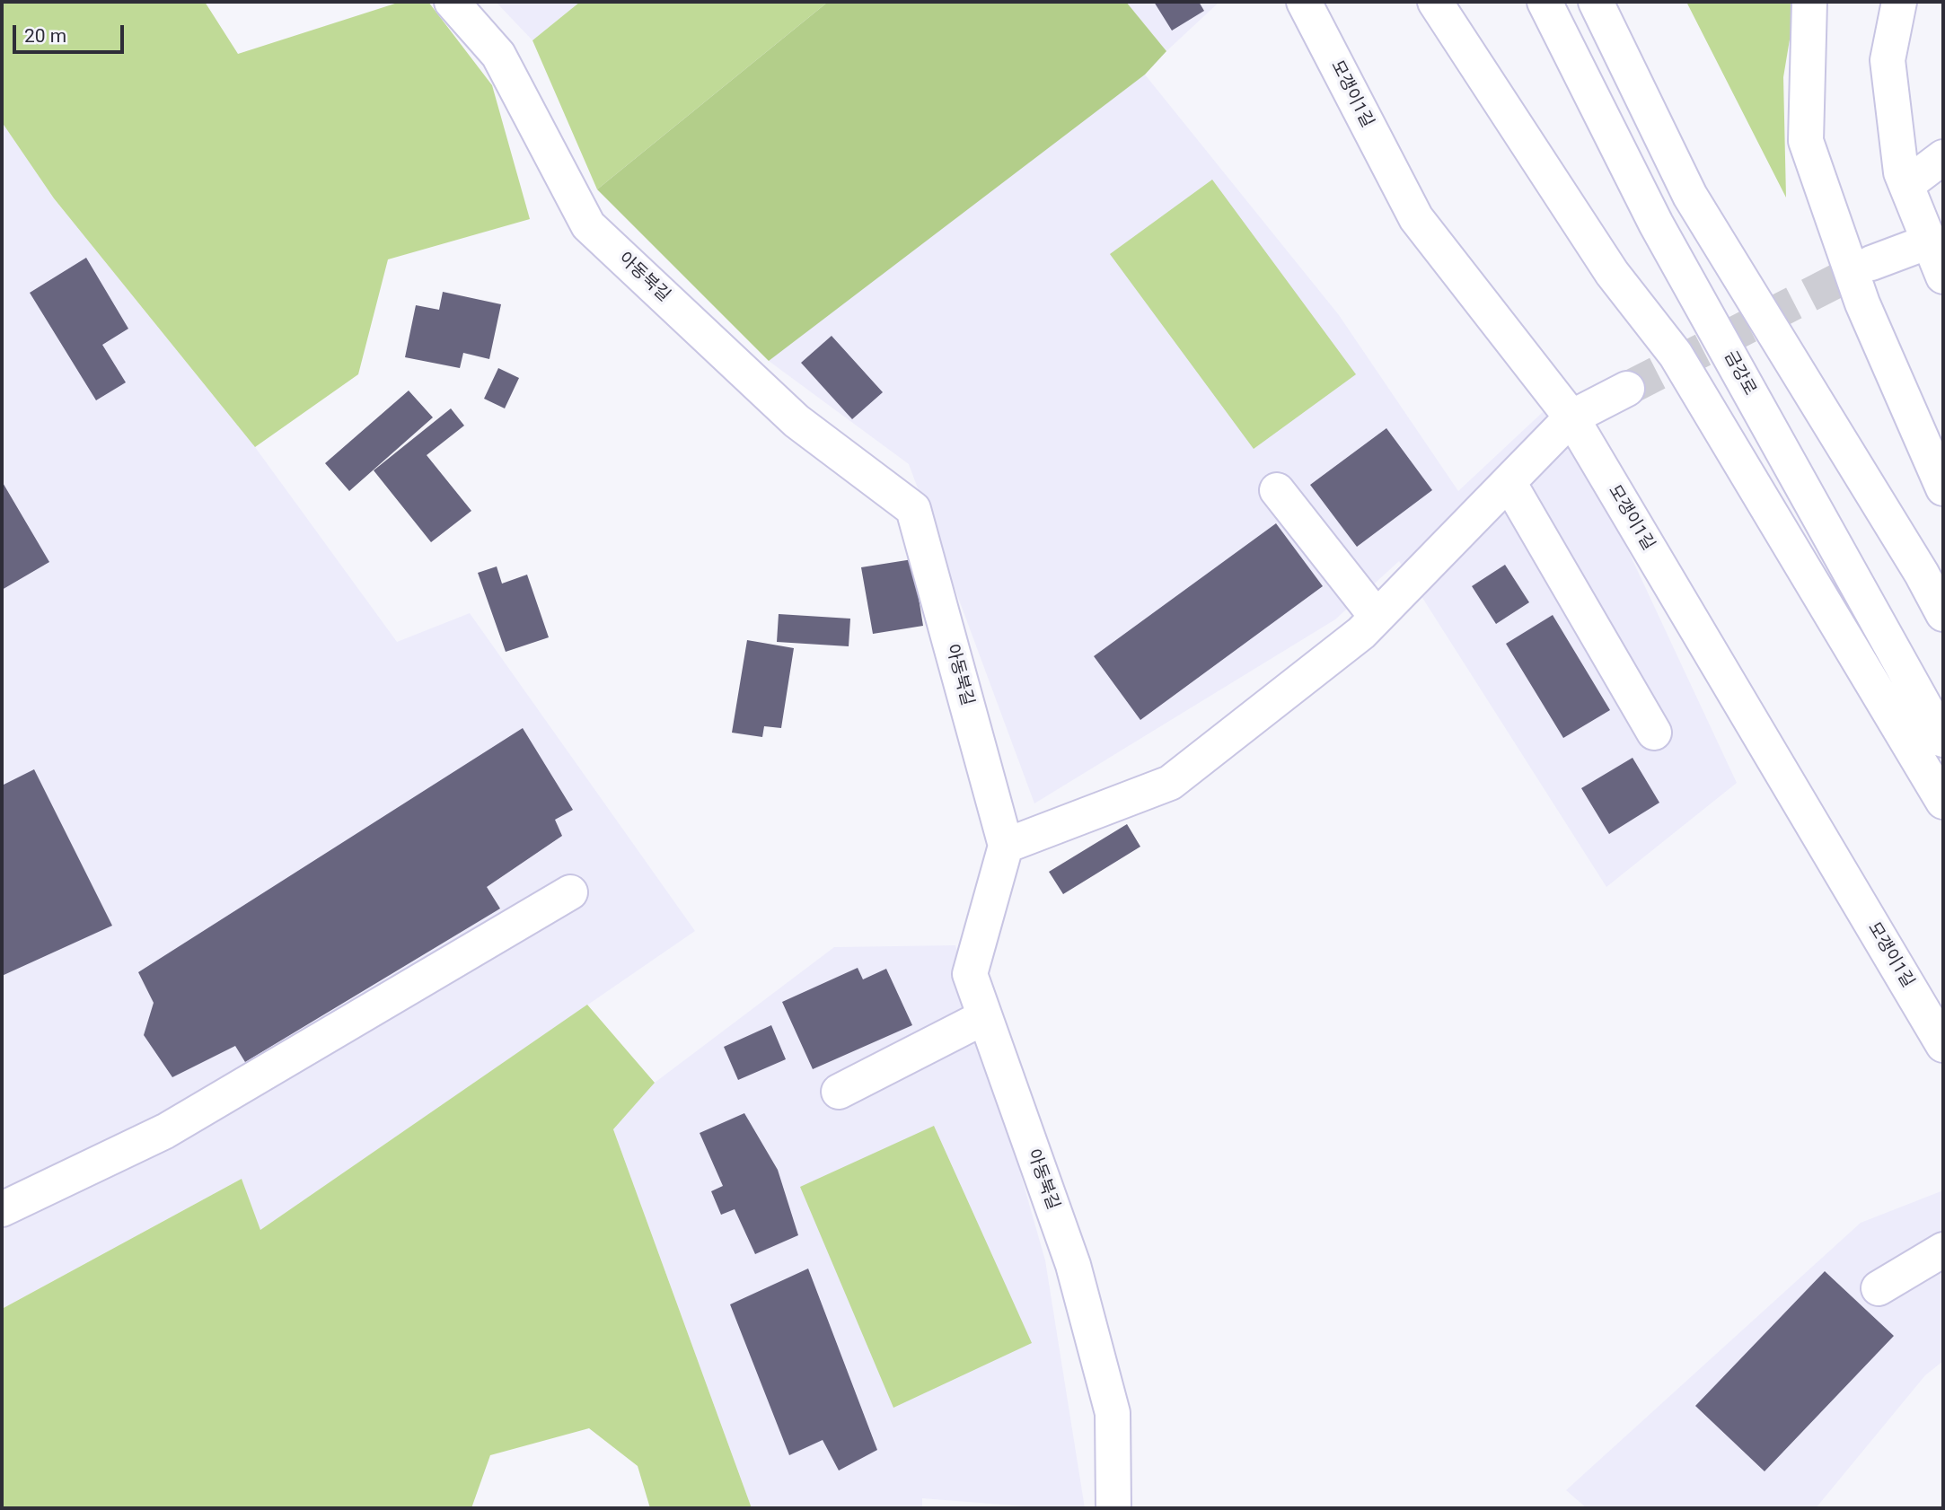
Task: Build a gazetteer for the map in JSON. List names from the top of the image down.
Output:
{
  "streets": {
    "main road": ["모갱이1길", "아동북길", "금강로"]
  },
  "scale_bar": "20 m"
}
